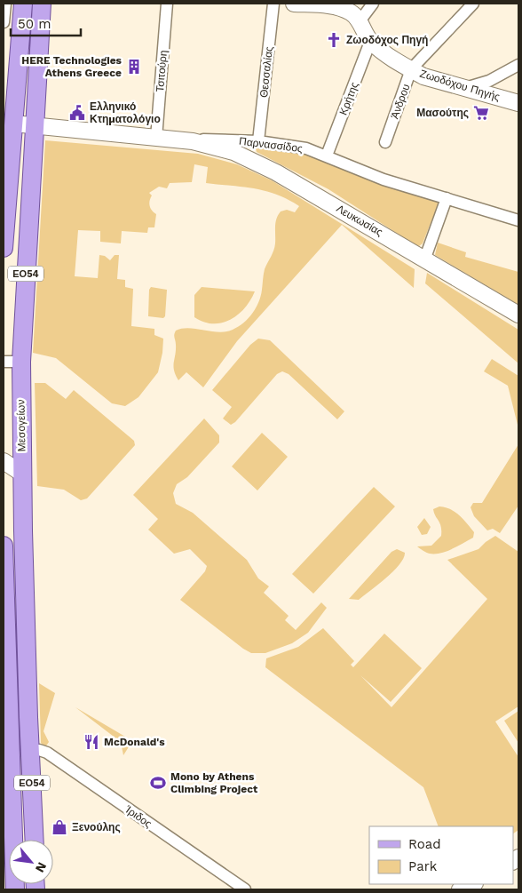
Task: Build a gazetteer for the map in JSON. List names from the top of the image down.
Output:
{
  "streets": {
    "main road": ["ΕΟ54", "Μεσογείων"],
    "street": [
      "Τσιτούρη",
      "Θεσσαλίας",
      "Ζωοδόχου Πηγής",
      "Κρήτης",
      "Άνδρου",
      "Παρνασσίδος",
      "Λευκωσίας",
      "Ίριδος"
    ]
  },
  "crossings": [
    ["Τσιτούρη", "Παρνασσίδος"],
    ["Θεσσαλίας", "Παρνασσίδος"],
    ["Ζωοδόχου Πηγής", "Κρήτης"],
    ["Ζωοδόχου Πηγής", "Άνδρου"],
    ["Κρήτης", "Παρνασσίδος"],
    ["Παρνασσίδος", "Λευκωσίας"],
    ["Παρνασσίδος", "Μεσογείων"],
    ["Μεσογείων", "Ίριδος"]
  ],
  "places": {
    "church": ["Ζωοδόχος Πηγή"],
    "building": ["HERE Technologies Athens Greece"],
    "public building": ["Ελληνικό Κτηματολόγιο"],
    "supermarket": ["Μασούτης"],
    "restaurant": ["McDonald's"],
    "sports": ["Mono by Athens Climbing Project"],
    "shop": ["Ξενούλης"]
  },
  "legend": ["Road", "Park"],
  "scale_bar": "50 m",
  "north": "bottom right"
}
